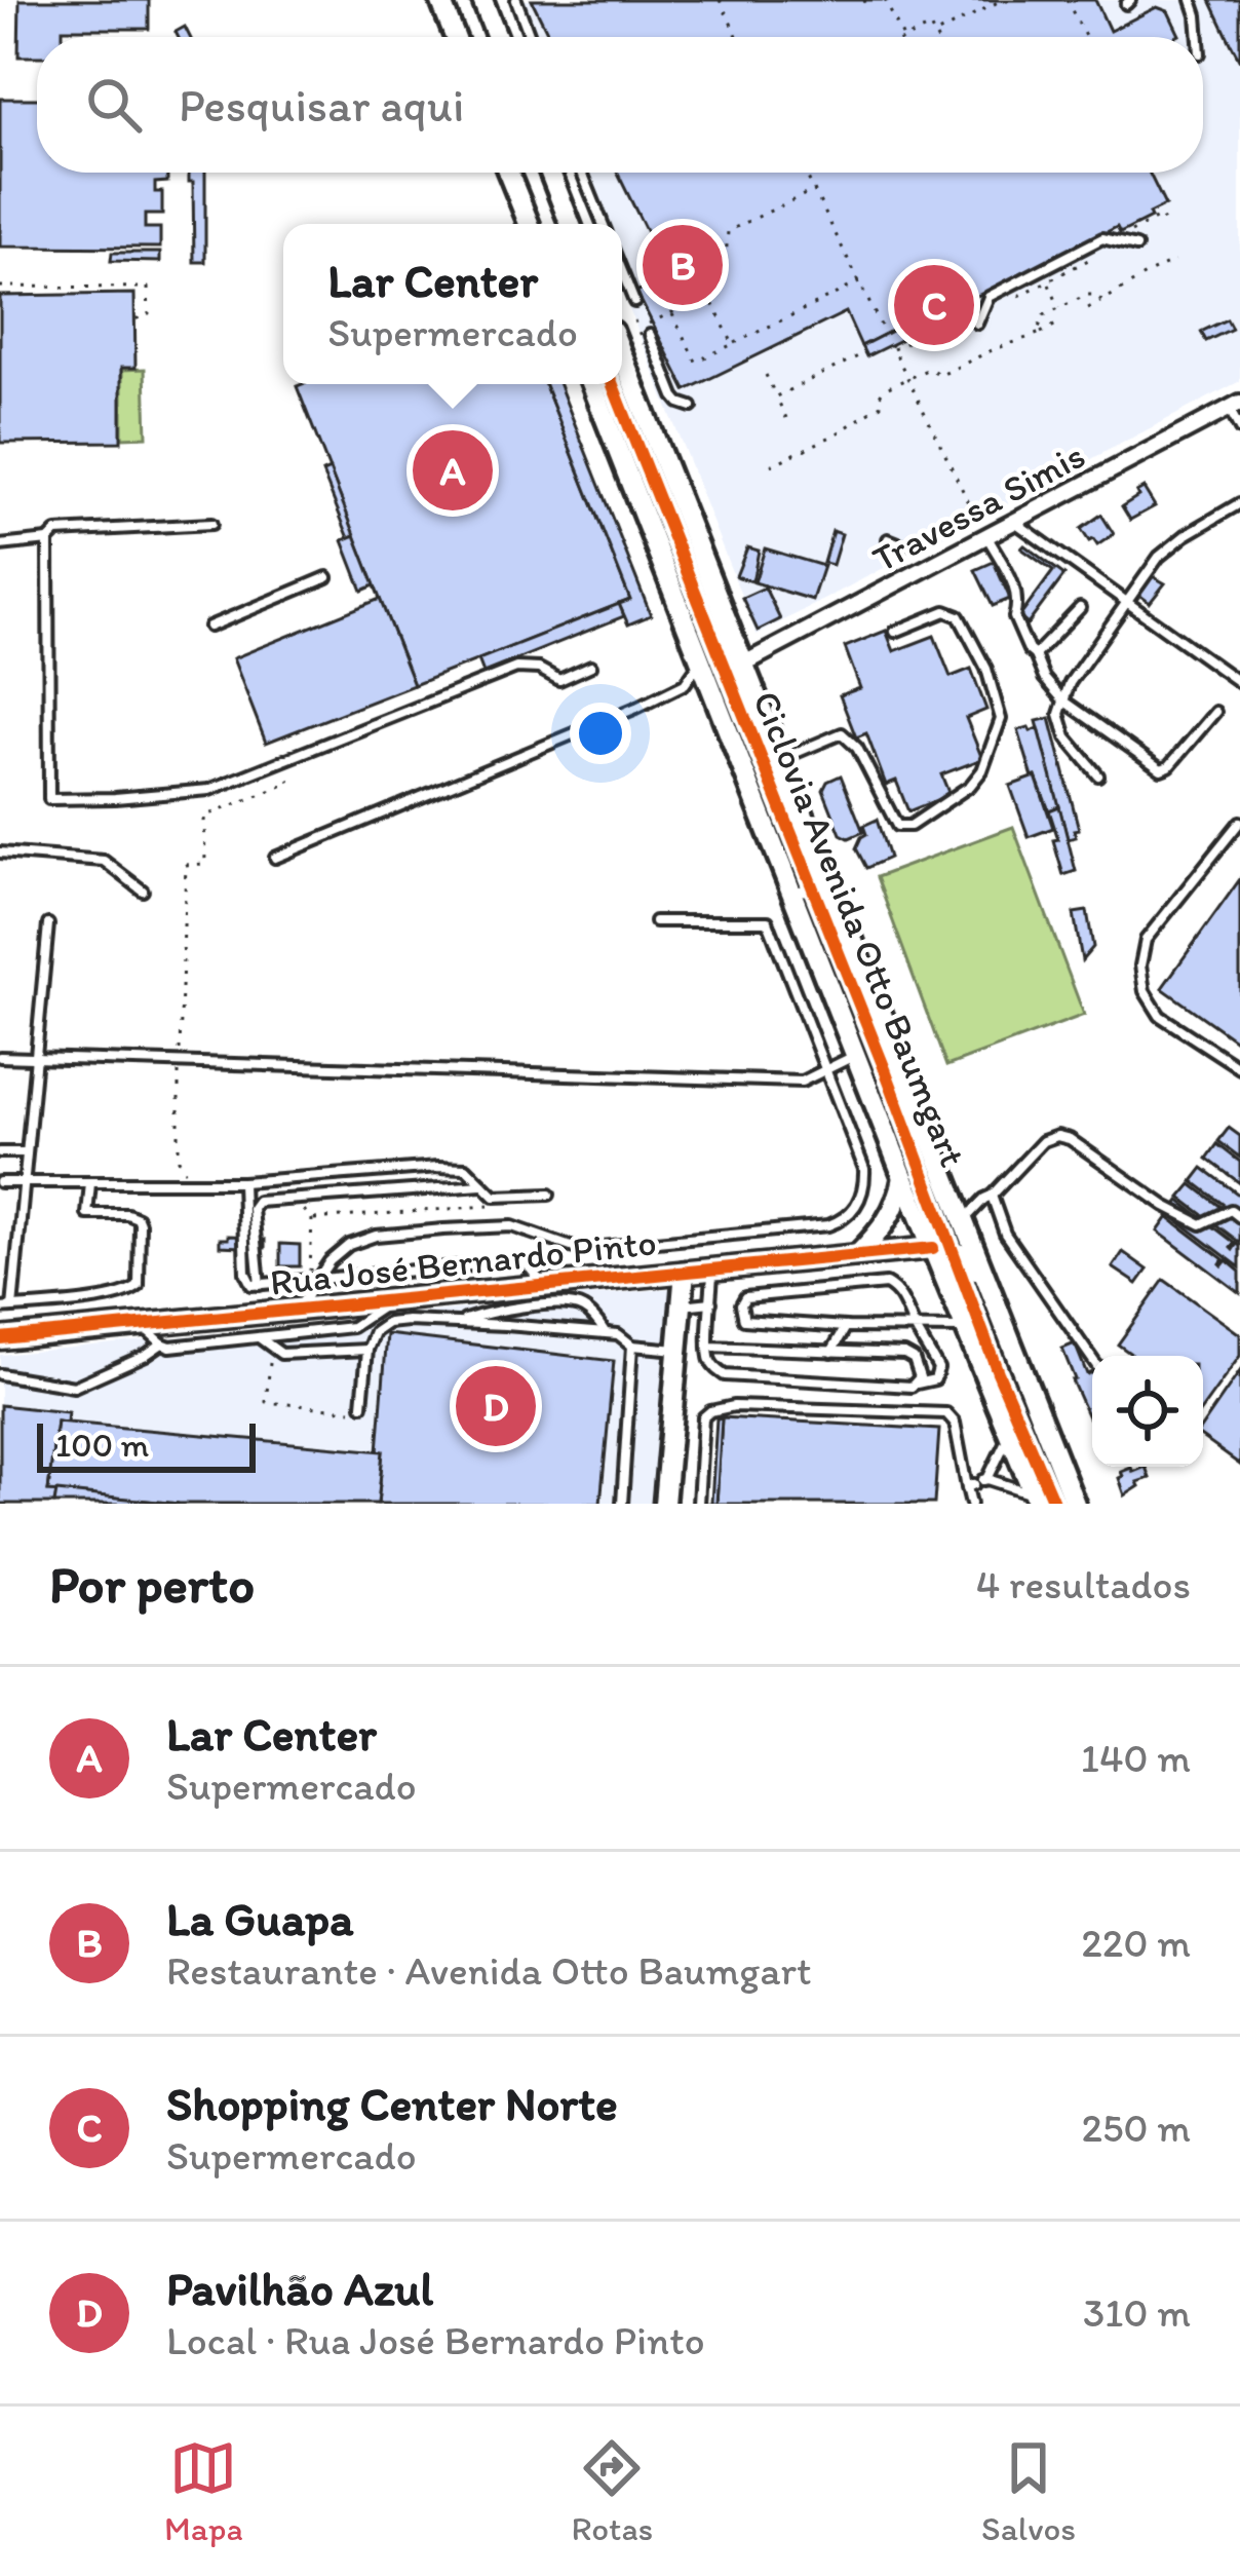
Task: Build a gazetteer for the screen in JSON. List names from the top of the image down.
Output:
{
  "streets": {
    "main road": ["Rua José Bernardo Pinto"],
    "street": ["Travessa Simis"],
    "cycle path": ["Ciclovia Avenida Otto Baumgart"]
  },
  "scale_bar": "100 m",
  "page": {
    "search": "Pesquisar aqui",
    "pins": [
      "B",
      "C",
      "A",
      "D"
    ],
    "popup": ["Lar Center", "Supermercado"],
    "scale": "100 m",
    "heading": ["Por perto", "4 resultados"],
    "list": [
      {
        "mark": "A",
        "name": "Lar Center",
        "note": "Supermercado",
        "value": "140 m"
      },
      {
        "mark": "B",
        "name": "La Guapa",
        "note": "Restaurante · Avenida Otto Baumgart",
        "value": "220 m"
      },
      {
        "mark": "C",
        "name": "Shopping Center Norte",
        "note": "Supermercado",
        "value": "250 m"
      },
      {
        "mark": "D",
        "name": "Pavilhão Azul",
        "note": "Local · Rua José Bernardo Pinto",
        "value": "310 m"
      }
    ],
    "nav": ["Mapa", "Rotas", "Salvos"]
  }
}
